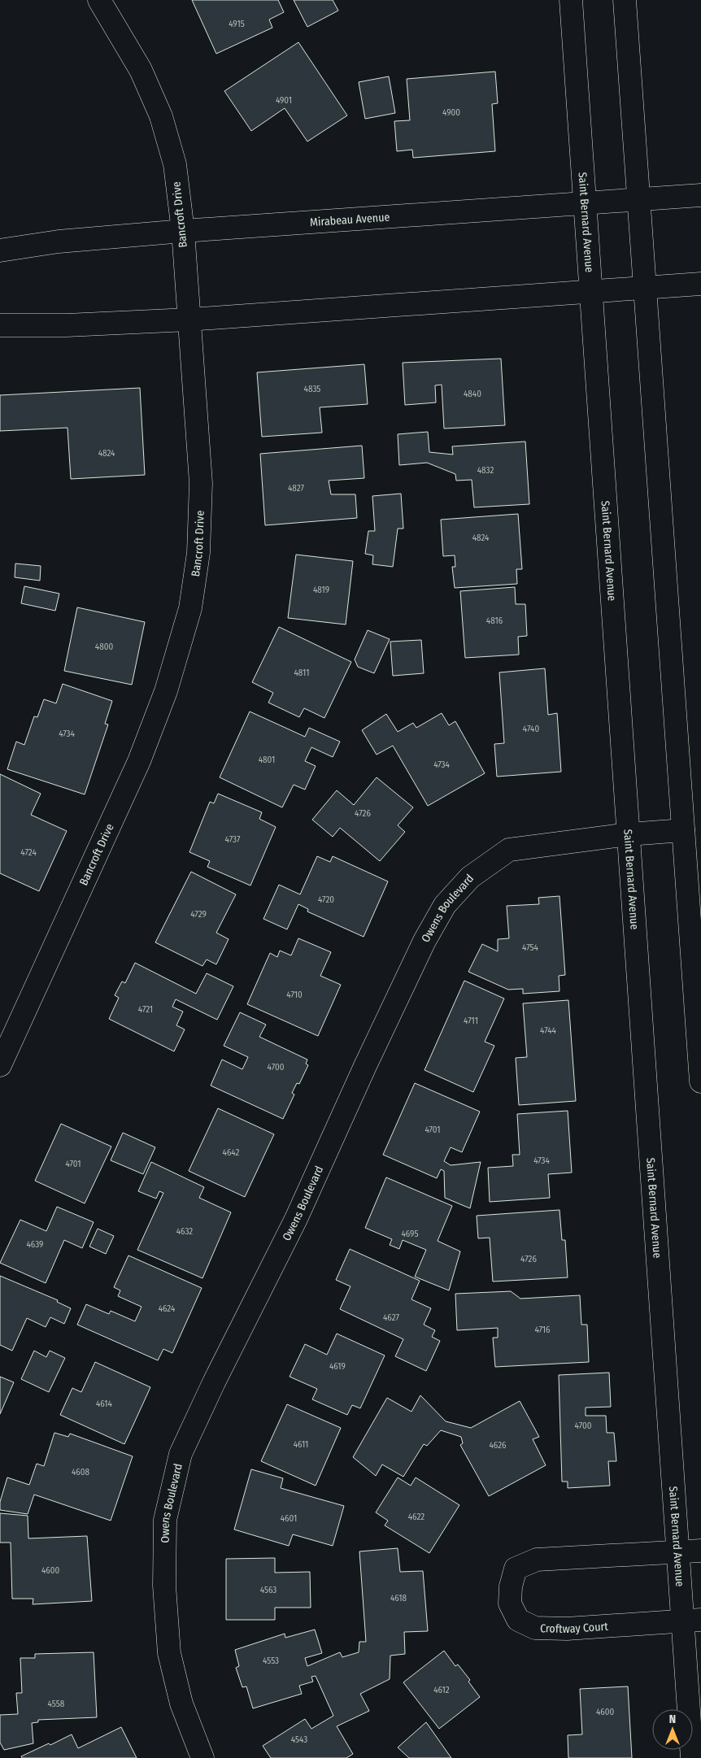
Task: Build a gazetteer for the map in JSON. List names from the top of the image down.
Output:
{
  "streets": {
    "street": [
      "Bancroft Drive",
      "Mirabeau Avenue",
      "Saint Bernard Avenue",
      "Owens Boulevard",
      "Croftway Court"
    ]
  },
  "crossings": [
    ["Bancroft Drive", "Mirabeau Avenue"],
    ["Mirabeau Avenue", "Saint Bernard Avenue"],
    ["Saint Bernard Avenue", "Owens Boulevard"],
    ["Saint Bernard Avenue", "Croftway Court"]
  ],
  "house_numbers": [
    "4915",
    "4901",
    "4900",
    "4835",
    "4840",
    "4824",
    "4832",
    "4827",
    "4824",
    "4819",
    "4816",
    "4800",
    "4811",
    "4740",
    "4734",
    "4801",
    "4734",
    "4726",
    "4737",
    "4724",
    "4720",
    "4729",
    "4754",
    "4710",
    "4721",
    "4711",
    "4744",
    "4700",
    "4701",
    "4642",
    "4734",
    "4701",
    "4632",
    "4695",
    "4639",
    "4726",
    "4624",
    "4627",
    "4716",
    "4619",
    "4614",
    "4700",
    "4611",
    "4626",
    "4608",
    "4622",
    "4601",
    "4600",
    "4563",
    "4618",
    "4553",
    "4612",
    "4558",
    "4600",
    "4543"
  ],
  "north": "top"
}
